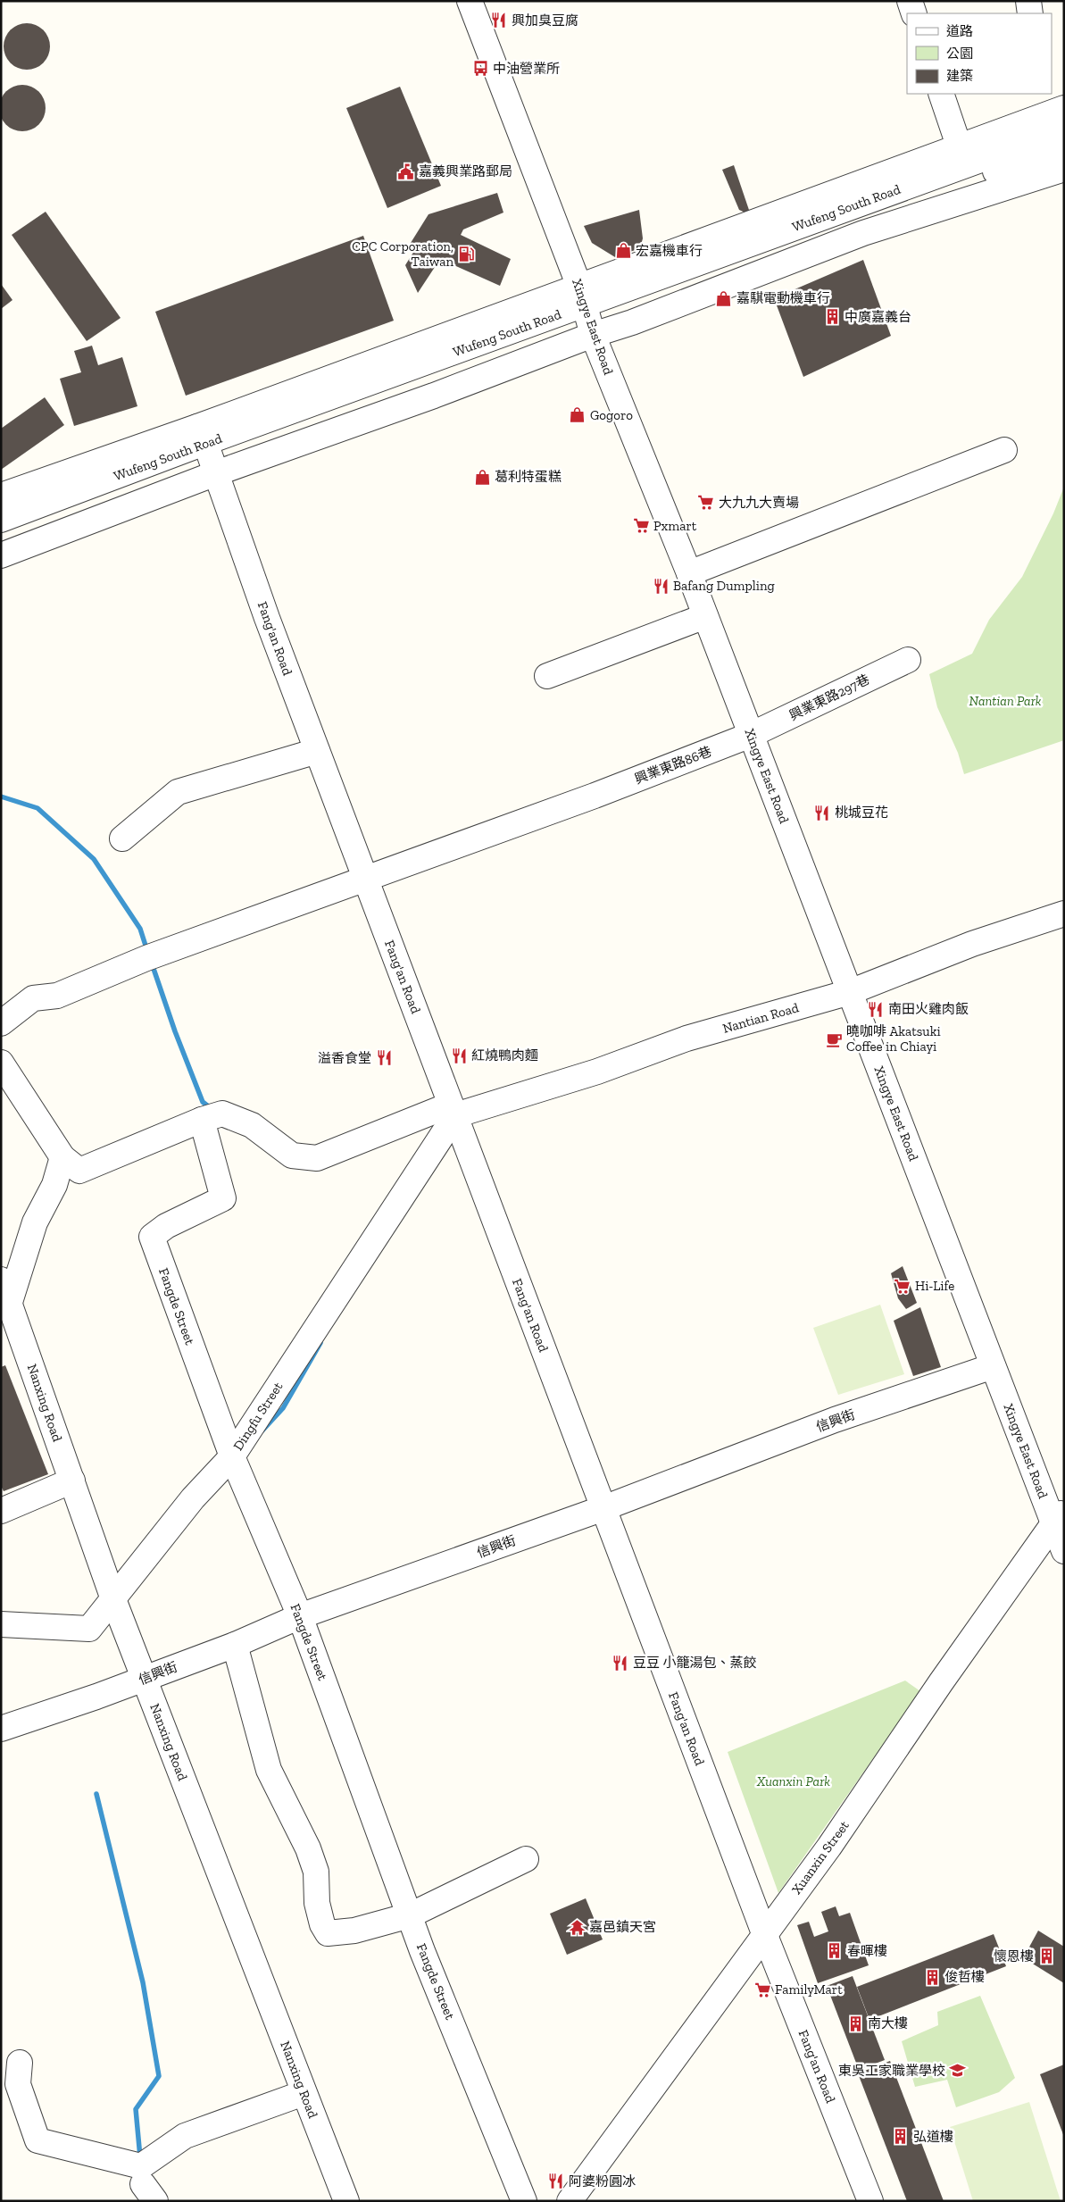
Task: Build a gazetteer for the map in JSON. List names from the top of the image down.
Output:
{
  "streets": {
    "street": [
      "Wufeng South Road",
      "Xingye East Road",
      "Fang'an Road",
      "興業東路297巷",
      "興業東路86巷",
      "Nantian Road",
      "Fangde Street",
      "Nanxing Road",
      "Dingfu Street",
      "信興街",
      "Xuanxin Street"
    ]
  },
  "crossings": [
    ["Wufeng South Road", "Xingye East Road"],
    ["Wufeng South Road", "Fang'an Road"],
    ["Xingye East Road", "興業東路297巷"],
    ["Xingye East Road", "興業東路86巷"],
    ["Xingye East Road", "Nantian Road"],
    ["Xingye East Road", "信興街"],
    ["Xingye East Road", "Xuanxin Street"],
    ["Fang'an Road", "興業東路86巷"],
    ["Fang'an Road", "Nantian Road"],
    ["Fang'an Road", "Dingfu Street"],
    ["Fang'an Road", "信興街"],
    ["Fang'an Road", "Xuanxin Street"],
    ["興業東路297巷", "興業東路86巷"],
    ["Nantian Road", "Fangde Street"],
    ["Nantian Road", "Dingfu Street"],
    ["Fangde Street", "Dingfu Street"],
    ["Fangde Street", "信興街"],
    ["Nanxing Road", "Dingfu Street"],
    ["Nanxing Road", "信興街"]
  ],
  "parks": ["Nantian Park", "Xuanxin Park"],
  "places": {
    "restaurant": [
      "興加臭豆腐",
      "Bafang Dumpling",
      "桃城豆花",
      "南田火雞肉飯",
      "紅燒鴨肉麵",
      "溢香食堂",
      "豆豆 小籠湯包、蒸餃",
      "阿婆粉圓冰"
    ],
    "bus stop": ["中油營業所"],
    "public building": ["嘉義興業路郵局"],
    "shop": [
      "宏嘉機車行",
      "嘉騏電動機車行",
      "Gogoro",
      "葛利特蛋糕"
    ],
    "fuel station": ["CPC Corporation, Taiwan"],
    "building": [
      "中廣嘉義台",
      "春暉樓",
      "懷恩樓",
      "俊哲樓",
      "南大樓",
      "弘道樓"
    ],
    "supermarket": [
      "大九九大賣場",
      "Pxmart",
      "Hi-Life",
      "FamilyMart"
    ],
    "cafe": ["曉咖啡 Akatsuki Coffee in Chiayi"],
    "temple": ["嘉邑鎮天宮"],
    "school or university": ["東吳工家職業學校"]
  },
  "legend": ["道路", "公園", "建築"]
}
